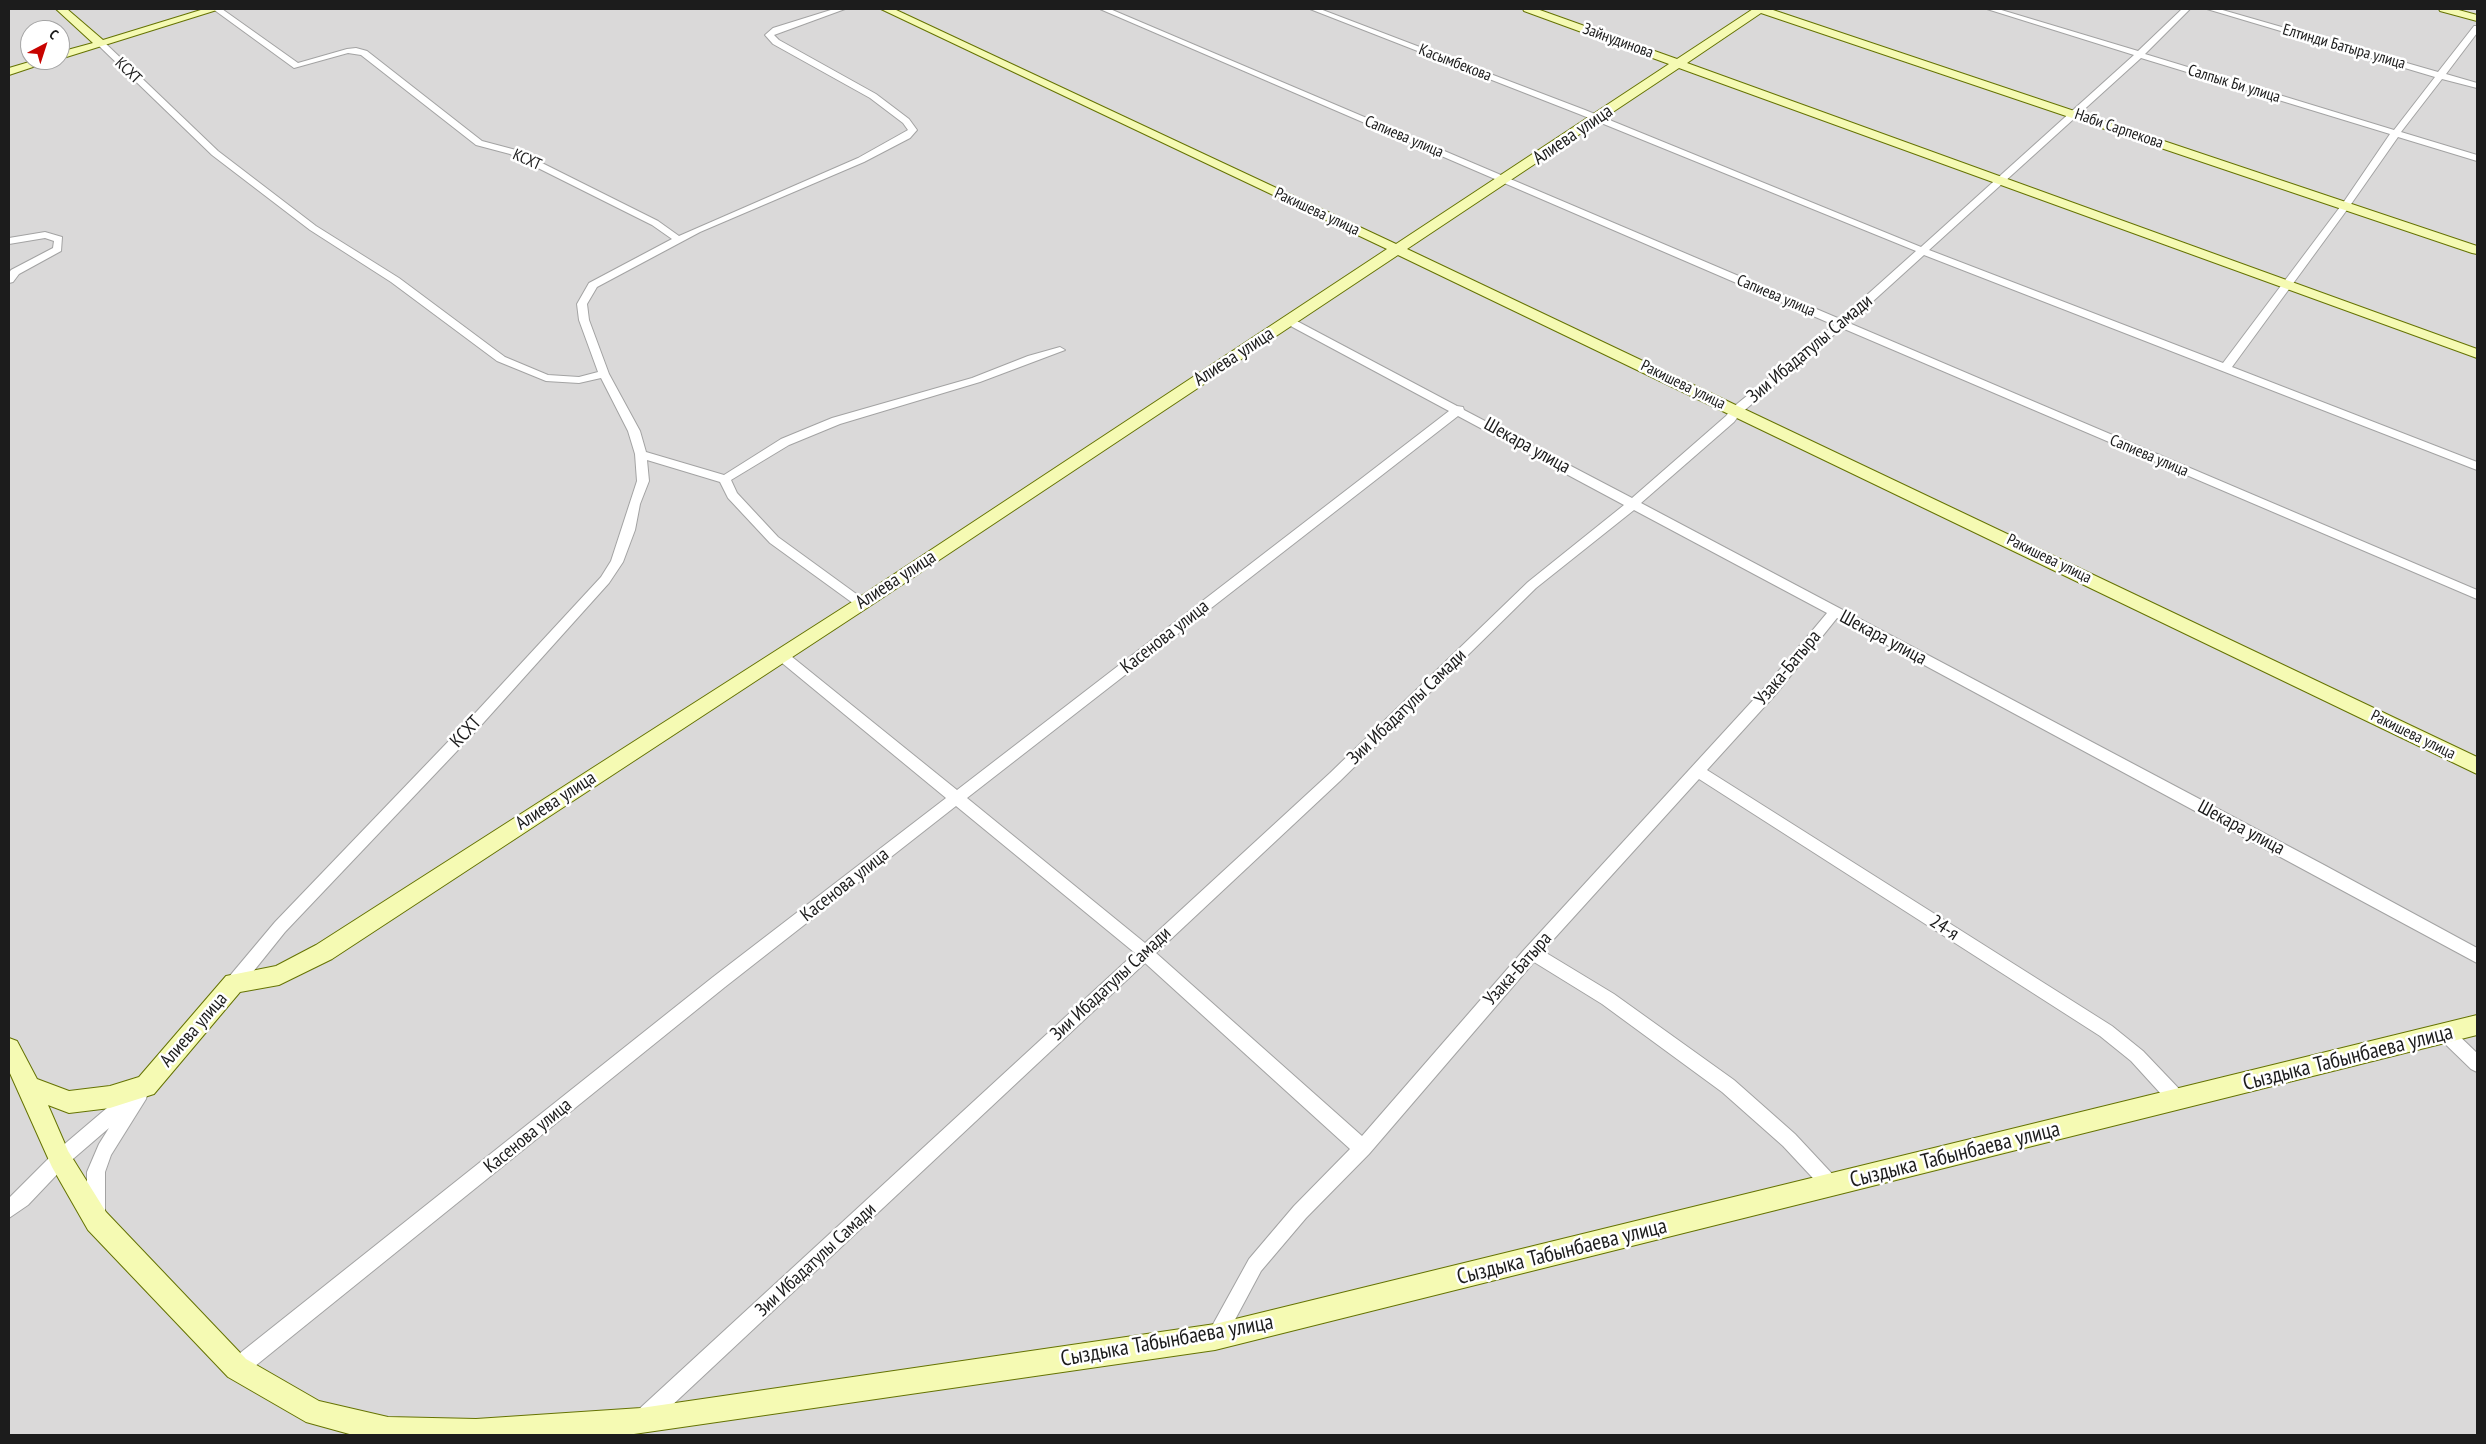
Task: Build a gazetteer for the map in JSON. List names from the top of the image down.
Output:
{
  "streets": {
    "street": [
      "Зайнудинова",
      "Елтинди Батыра улица",
      "Касымбекова",
      "КСХТ",
      "Салпык Би улица",
      "Наби Сарпекова",
      "Алиева улица",
      "Сапиева улица",
      "Ракишева улица",
      "Зии Ибадатулы Самади",
      "Шекара улица",
      "Касенова улица",
      "Узака-Батыра",
      "24-я",
      "Сыздыка Табынбаева улица"
    ]
  },
  "crossings": [
    ["Зайнудинова", "Алиева улица"],
    ["Касымбекова", "Алиева улица"],
    ["Касымбекова", "Зии Ибадатулы Самади"],
    ["КСХТ", "Алиева улица"],
    ["Салпык Би улица", "Зии Ибадатулы Самади"],
    ["Наби Сарпекова", "Алиева улица"],
    ["Наби Сарпекова", "Зии Ибадатулы Самади"],
    ["Алиева улица", "Сапиева улица"],
    ["Алиева улица", "Ракишева улица"],
    ["Алиева улица", "Шекара улица"],
    ["Алиева улица", "Сыздыка Табынбаева улица"],
    ["Сапиева улица", "Зии Ибадатулы Самади"],
    ["Ракишева улица", "Зии Ибадатулы Самади"],
    ["Зии Ибадатулы Самади", "Шекара улица"],
    ["Зии Ибадатулы Самади", "Сыздыка Табынбаева улица"],
    ["Шекара улица", "Касенова улица"],
    ["Шекара улица", "Узака-Батыра"],
    ["Касенова улица", "Сыздыка Табынбаева улица"],
    ["Узака-Батыра", "24-я"],
    ["Узака-Батыра", "Сыздыка Табынбаева улица"],
    ["24-я", "Сыздыка Табынбаева улица"]
  ],
  "north": "top right"
}
